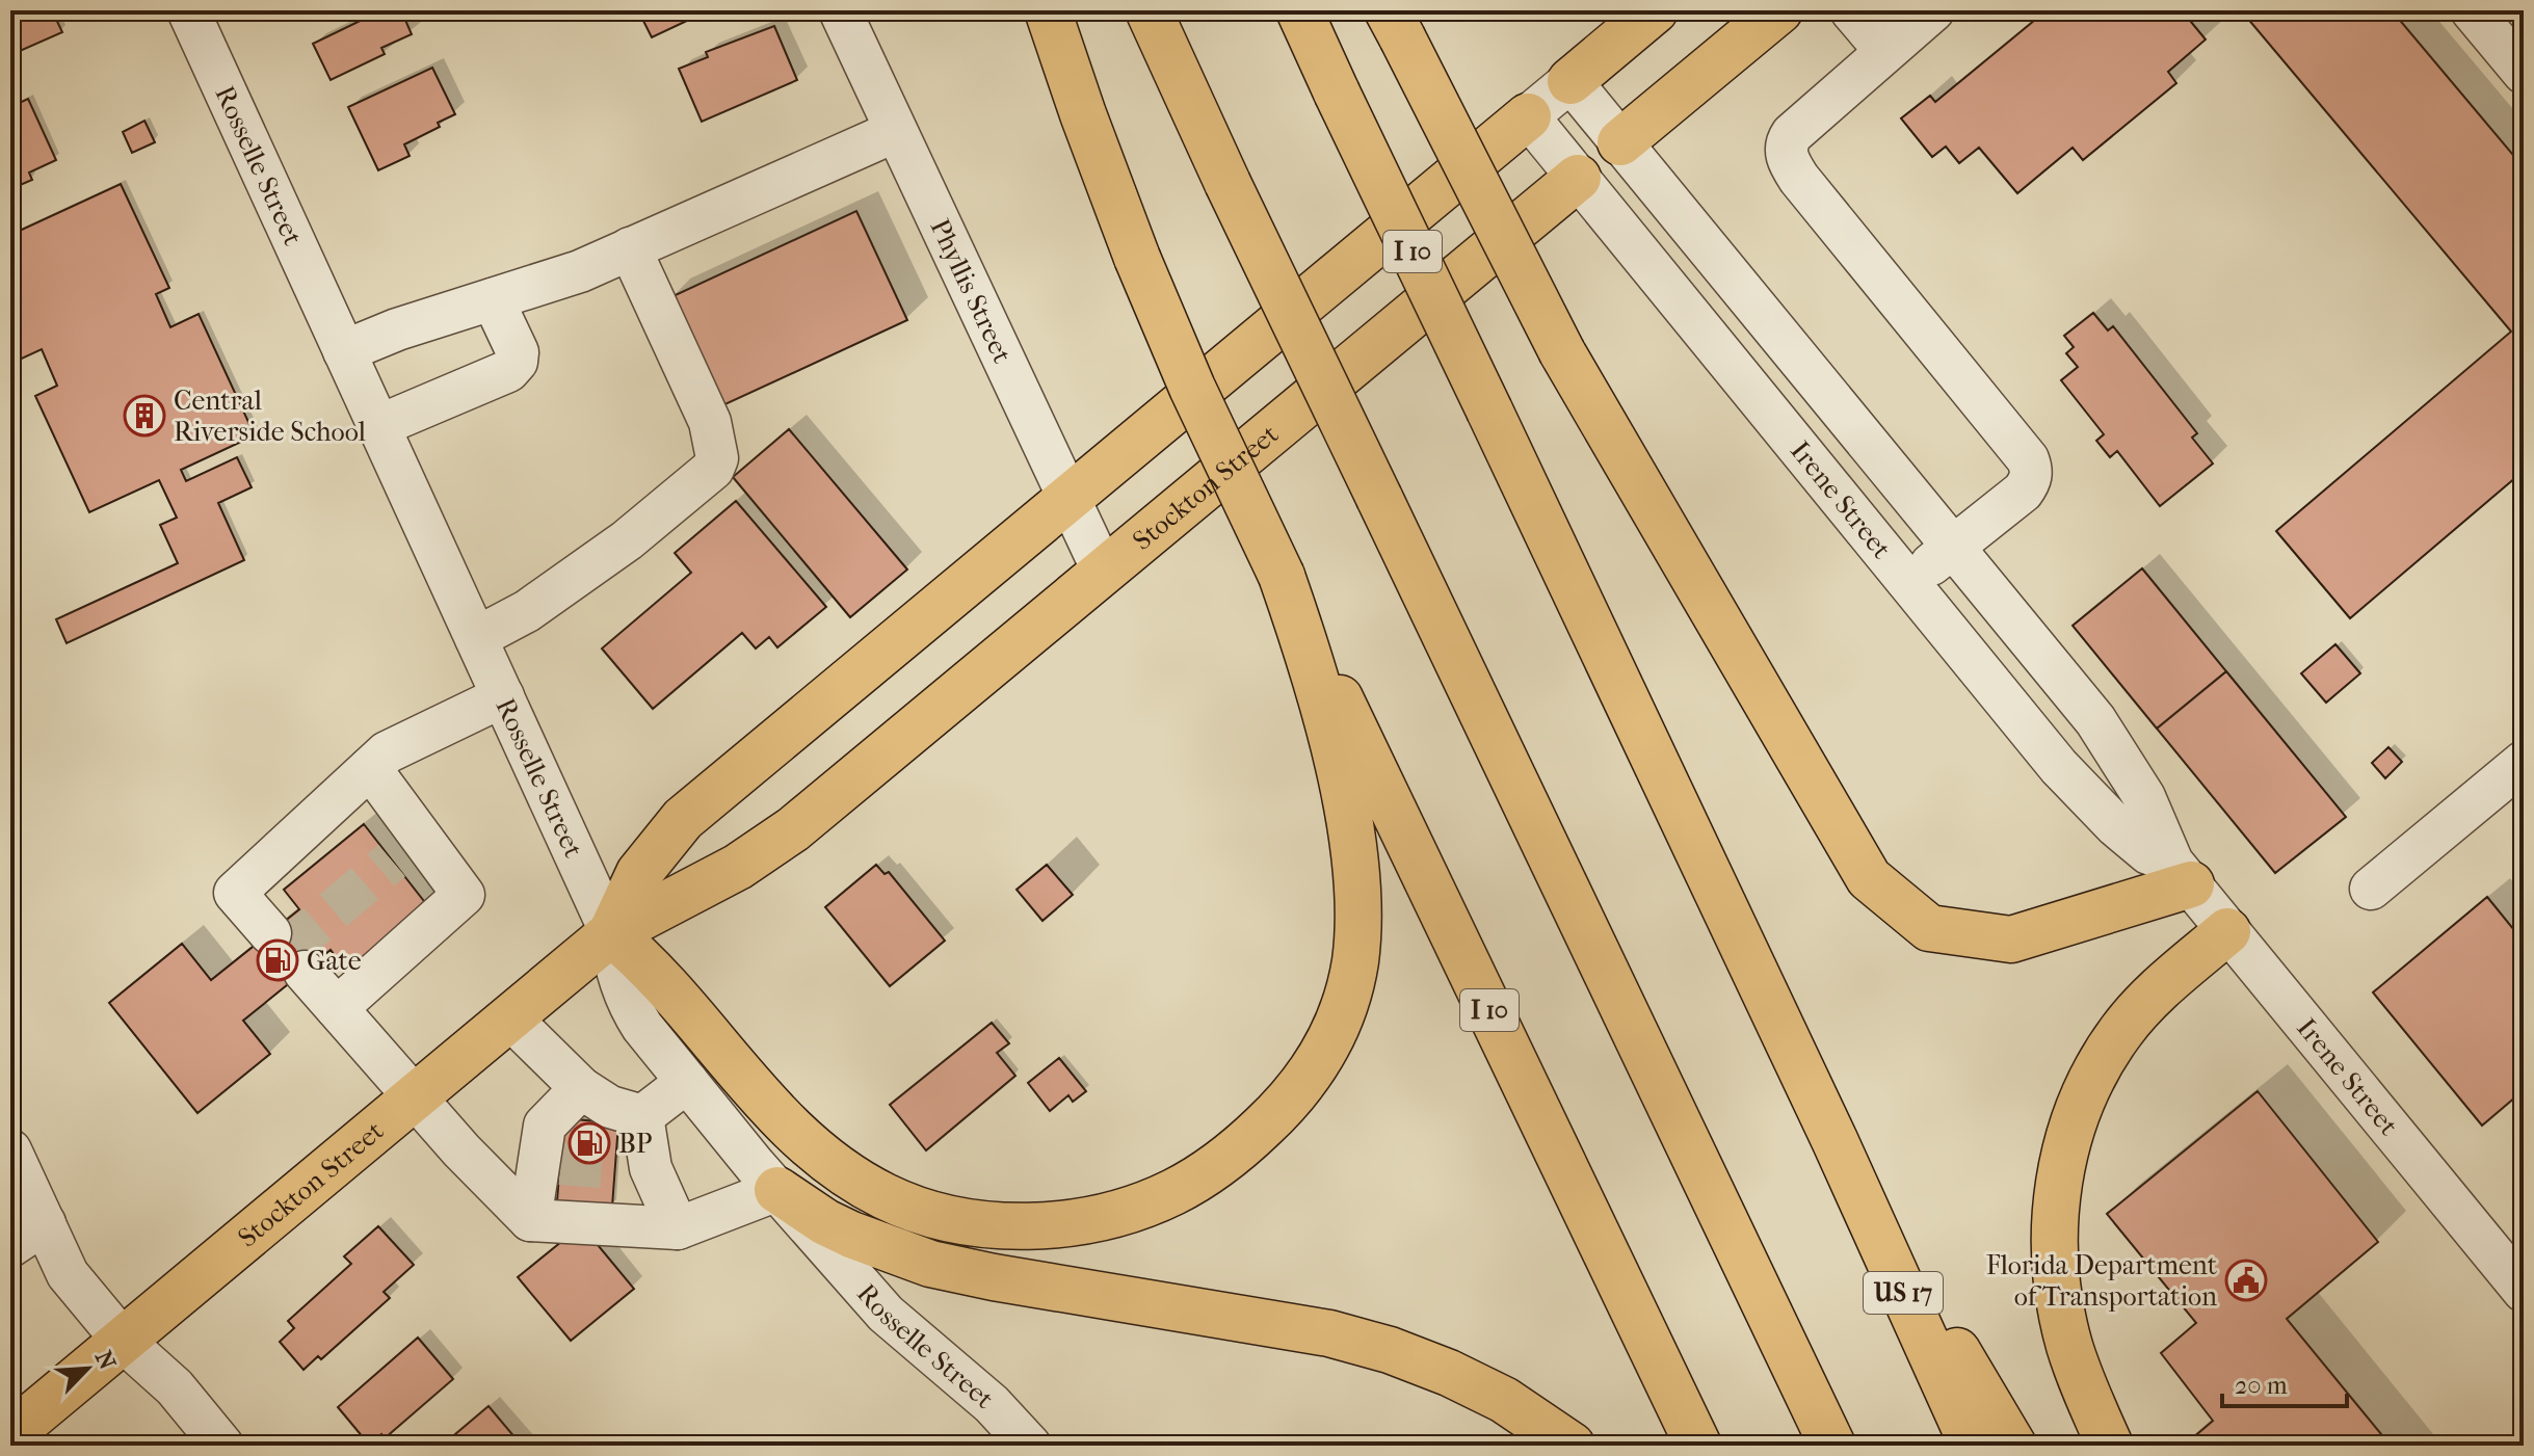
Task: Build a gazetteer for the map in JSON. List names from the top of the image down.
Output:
{
  "streets": {
    "main road": ["I 10", "Stockton Street", "US 17"],
    "street": ["Rosselle Street", "Phyllis Street", "Irene Street"]
  },
  "crossings": [
    ["Rosselle Street", "Stockton Street"],
    ["I 10", "US 17"],
    ["Phyllis Street", "Stockton Street"],
    ["Stockton Street", "Irene Street"]
  ],
  "places": {
    "building": ["Central Riverside School"],
    "fuel station": ["Gate", "BP"],
    "public building": ["Florida Department of Transportation"]
  },
  "scale_bar": "20 m",
  "north": "top right"
}
